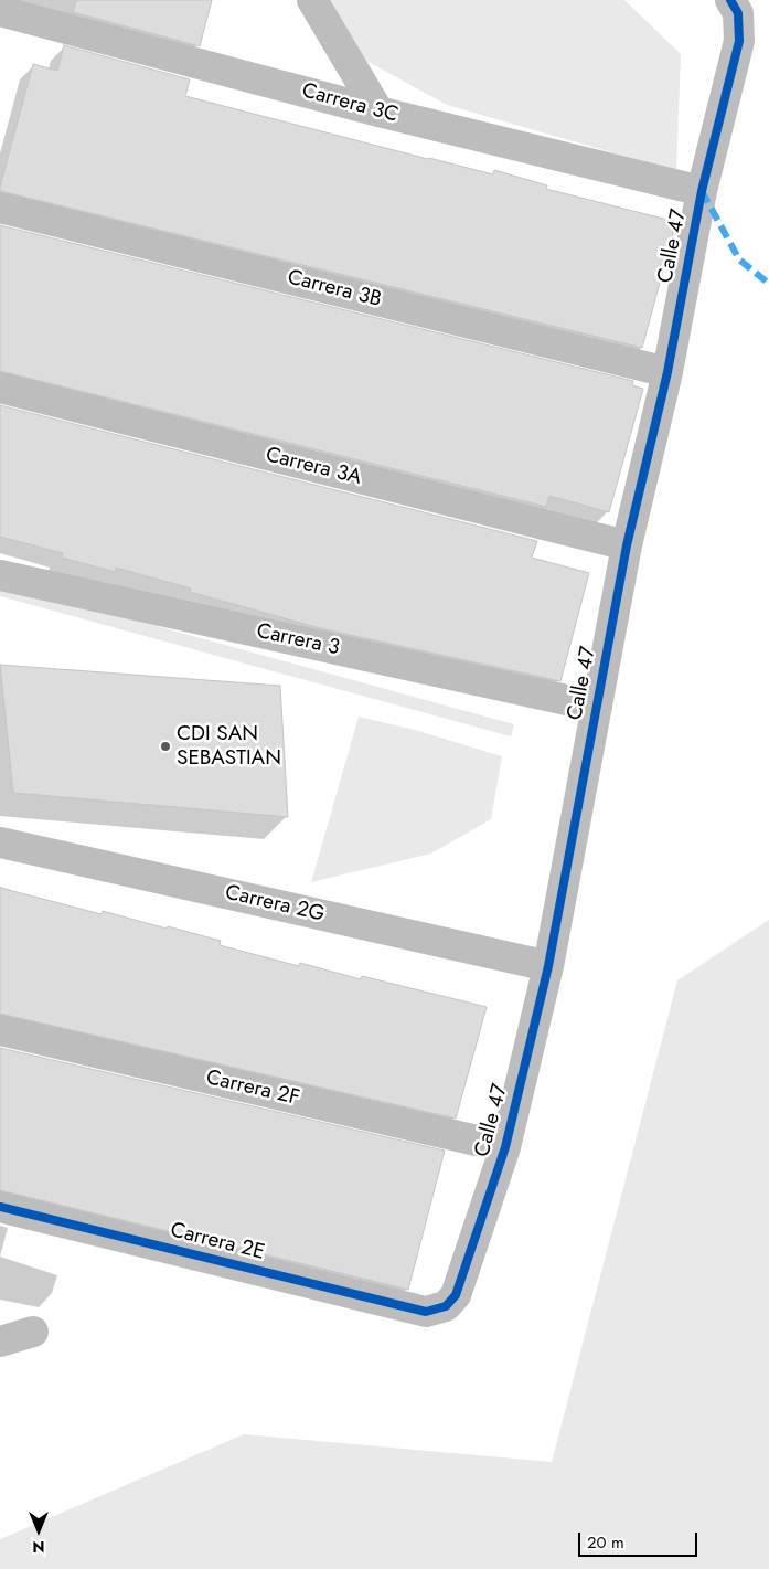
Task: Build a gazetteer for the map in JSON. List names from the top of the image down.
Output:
{
  "streets": {
    "street": [
      "Carrera 3C",
      "Calle 47",
      "Carrera 3B",
      "Carrera 3A",
      "Carrera 3",
      "Carrera 2G",
      "Carrera 2F",
      "Carrera 2E"
    ]
  },
  "crossings": [
    ["Carrera 3C", "Calle 47"],
    ["Calle 47", "Carrera 3B"],
    ["Calle 47", "Carrera 3A"],
    ["Calle 47", "Carrera 3"],
    ["Calle 47", "Carrera 2G"],
    ["Calle 47", "Carrera 2F"],
    ["Calle 47", "Carrera 2E"]
  ],
  "places": ["CDI SAN SEBASTIAN"],
  "scale_bar": "20 m",
  "north": "bottom"
}
